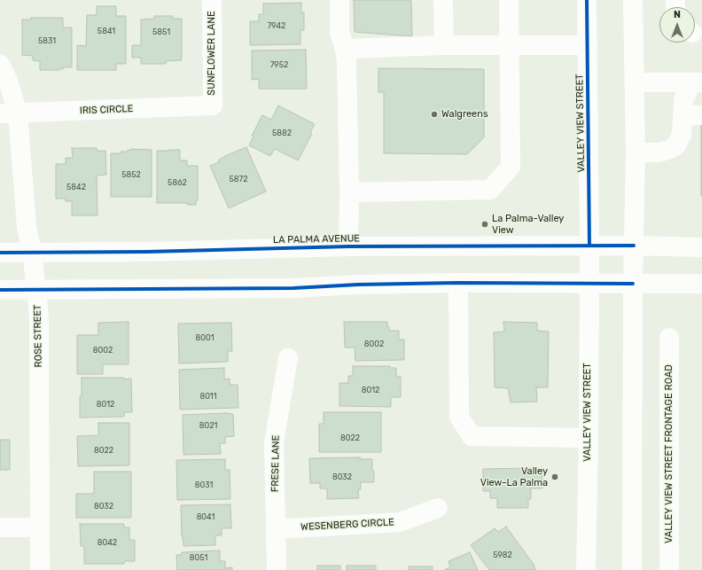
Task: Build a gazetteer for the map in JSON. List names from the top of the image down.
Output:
{
  "streets": {
    "main road": [
      "SUNFLOWER LANE",
      "IRIS CIRCLE",
      "VALLEY VIEW STREET",
      "LA PALMA AVENUE",
      "ROSE STREET",
      "VALLEY VIEW STREET FRONTAGE ROAD",
      "FRESE LANE",
      "WESENBERG CIRCLE"
    ]
  },
  "crossings": [
    ["SUNFLOWER LANE", "IRIS CIRCLE"],
    ["IRIS CIRCLE", "ROSE STREET"],
    ["VALLEY VIEW STREET", "LA PALMA AVENUE"],
    ["LA PALMA AVENUE", "ROSE STREET"],
    ["FRESE LANE", "WESENBERG CIRCLE"]
  ],
  "places": ["Walgreens", "La Palma-Valley View", "Valley View-La Palma"],
  "house_numbers": [
    "7942",
    "5841",
    "5851",
    "5831",
    "7952",
    "5882",
    "5852",
    "5872",
    "5862",
    "5842",
    "8001",
    "8002",
    "8002",
    "8012",
    "8011",
    "8012",
    "8021",
    "8022",
    "8022",
    "8032",
    "8031",
    "8032",
    "8041",
    "8042",
    "5982",
    "8051"
  ],
  "north": "top"
}
